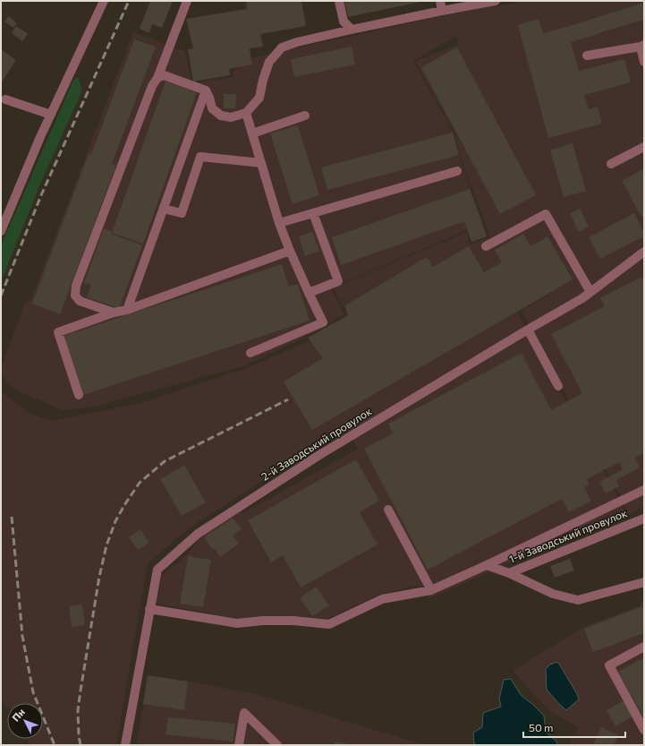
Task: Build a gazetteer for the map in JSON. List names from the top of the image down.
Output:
{
  "streets": {
    "lane": ["2-й Заводський провулок", "1-й Заводський провулок"]
  },
  "scale_bar": "50 m",
  "north": "top left"
}
